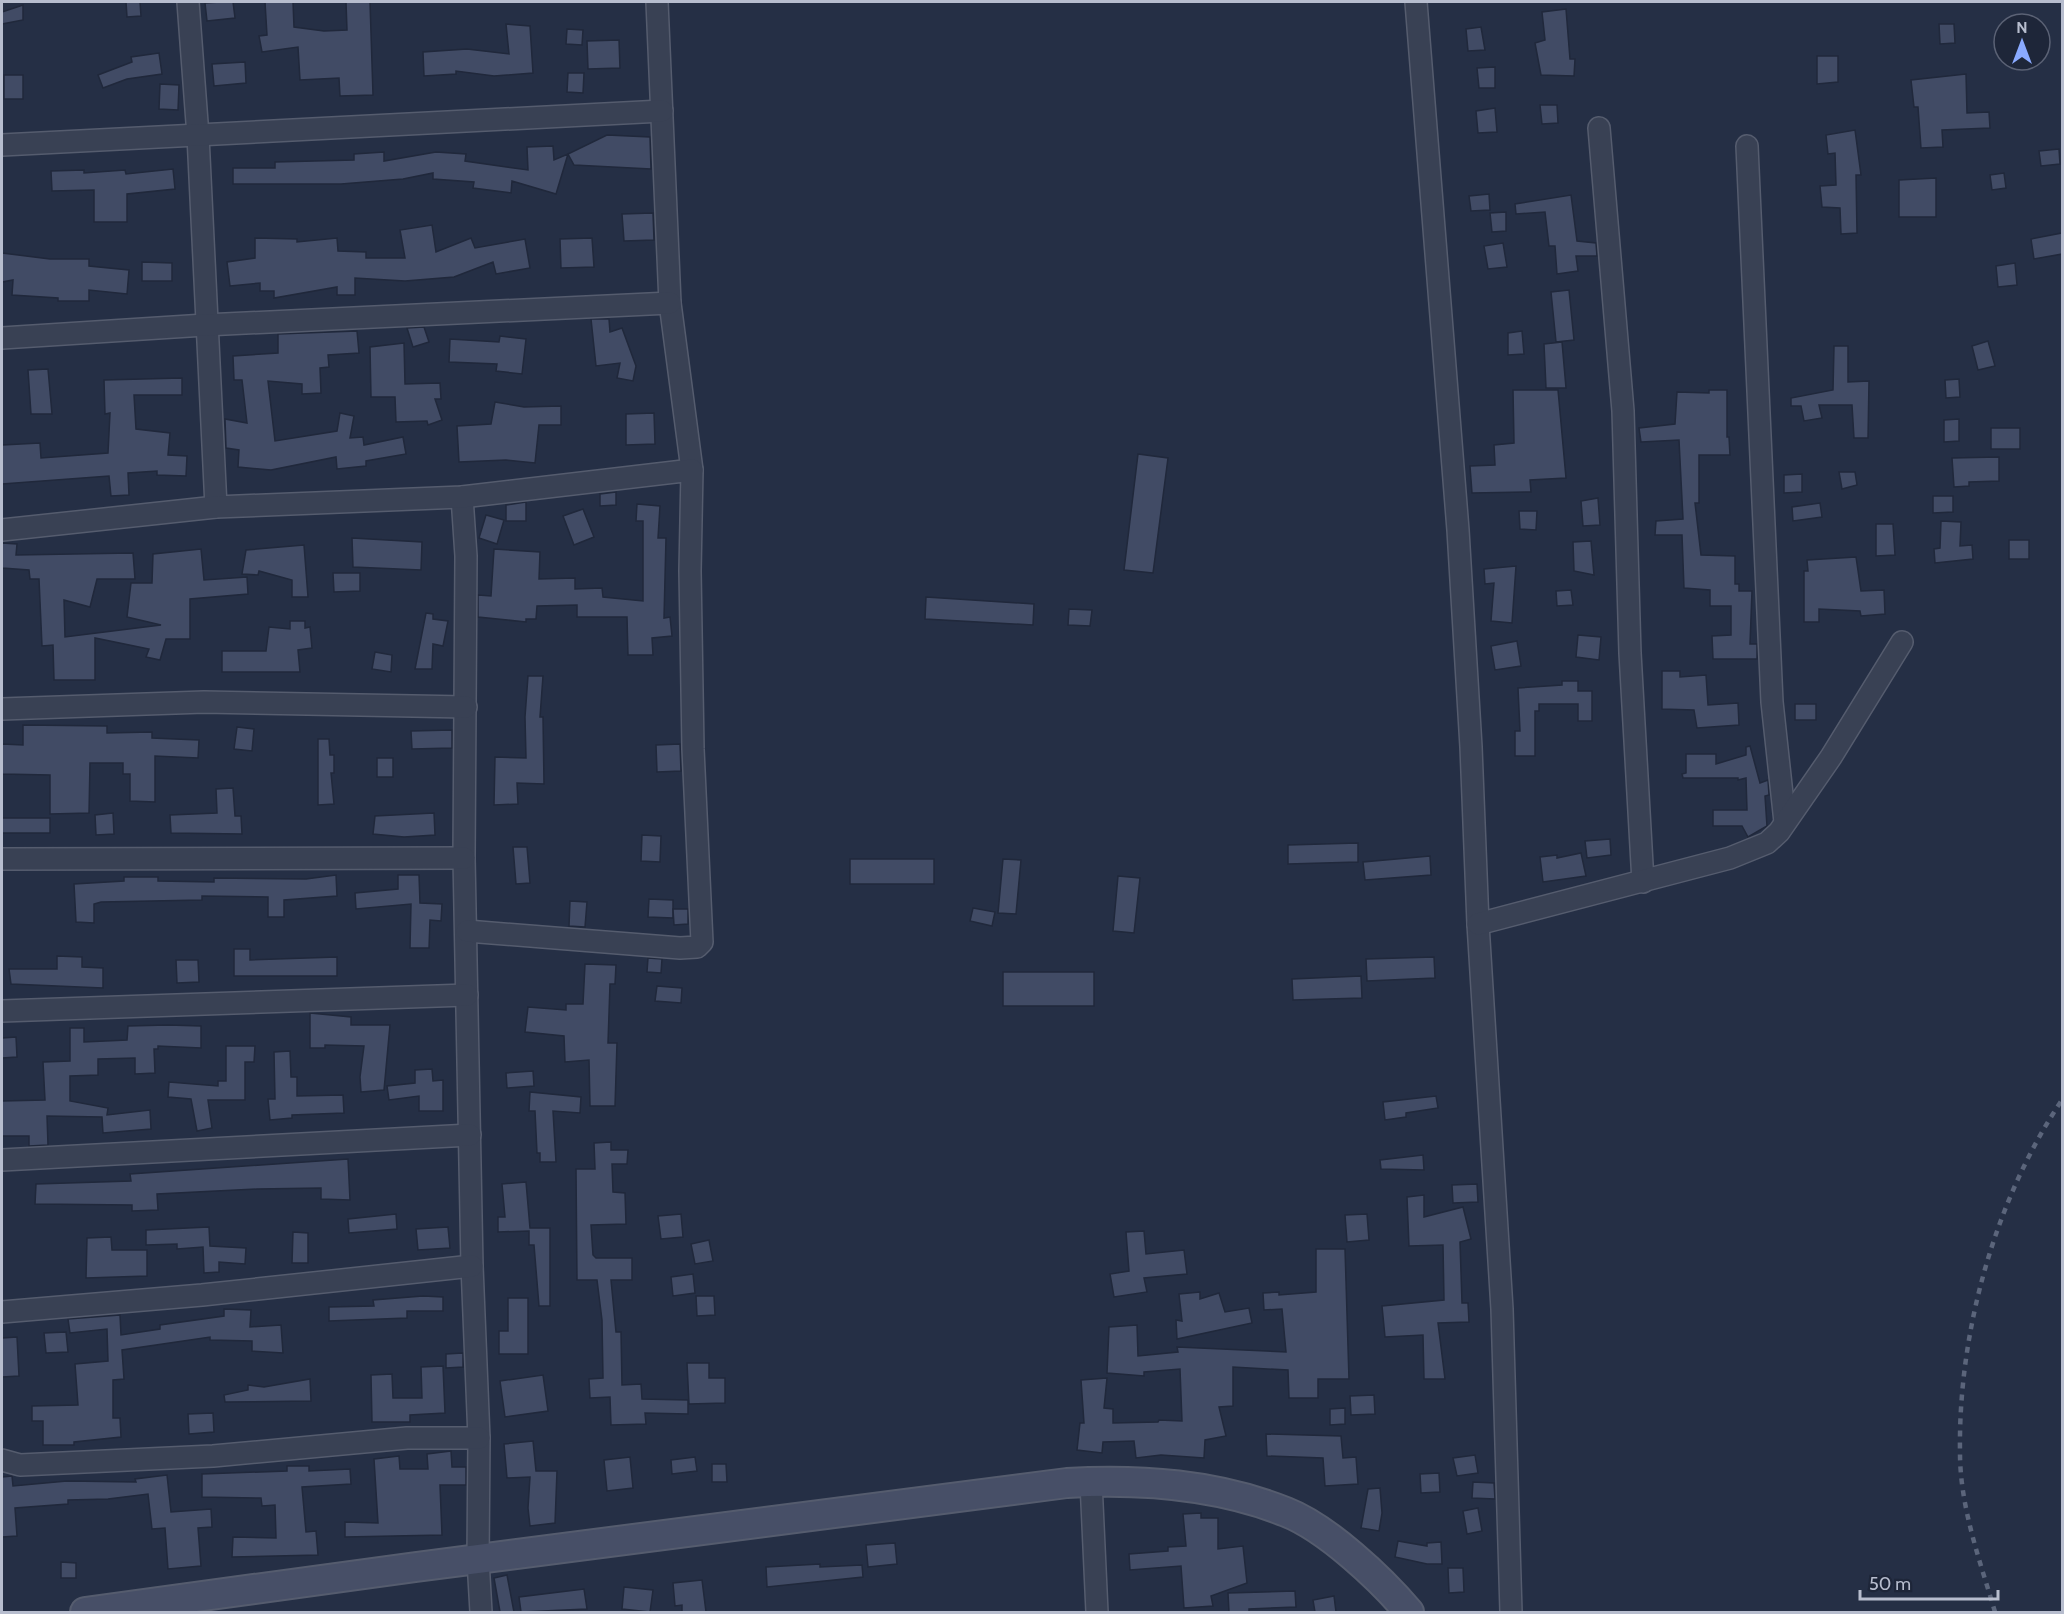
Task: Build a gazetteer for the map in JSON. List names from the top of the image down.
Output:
{
  "scale_bar": "50 m",
  "north": "top"
}
